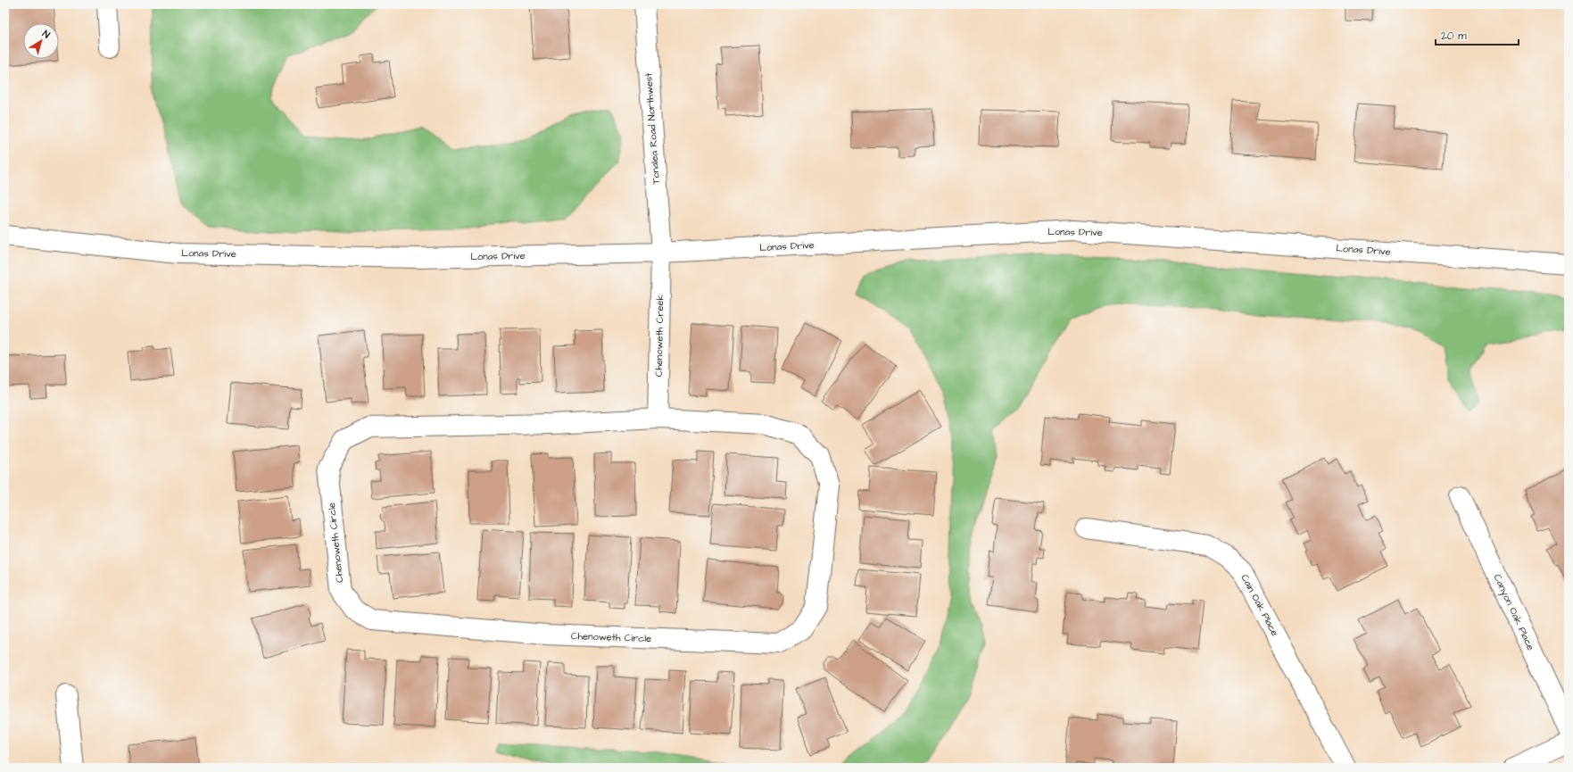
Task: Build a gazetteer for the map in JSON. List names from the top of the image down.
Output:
{
  "streets": {
    "street": [
      "Tonalea Road Northwest",
      "Lonas Drive",
      "Chenoweth Creek",
      "Chenoweth Circle",
      "Cain Oak Place",
      "Canyon Oak Place"
    ]
  },
  "crossings": [
    ["Tonalea Road Northwest", "Lonas Drive"],
    ["Tonalea Road Northwest", "Chenoweth Creek"],
    ["Lonas Drive", "Chenoweth Creek"],
    ["Chenoweth Creek", "Chenoweth Circle"]
  ],
  "scale_bar": "20 m",
  "north": "top right"
}
